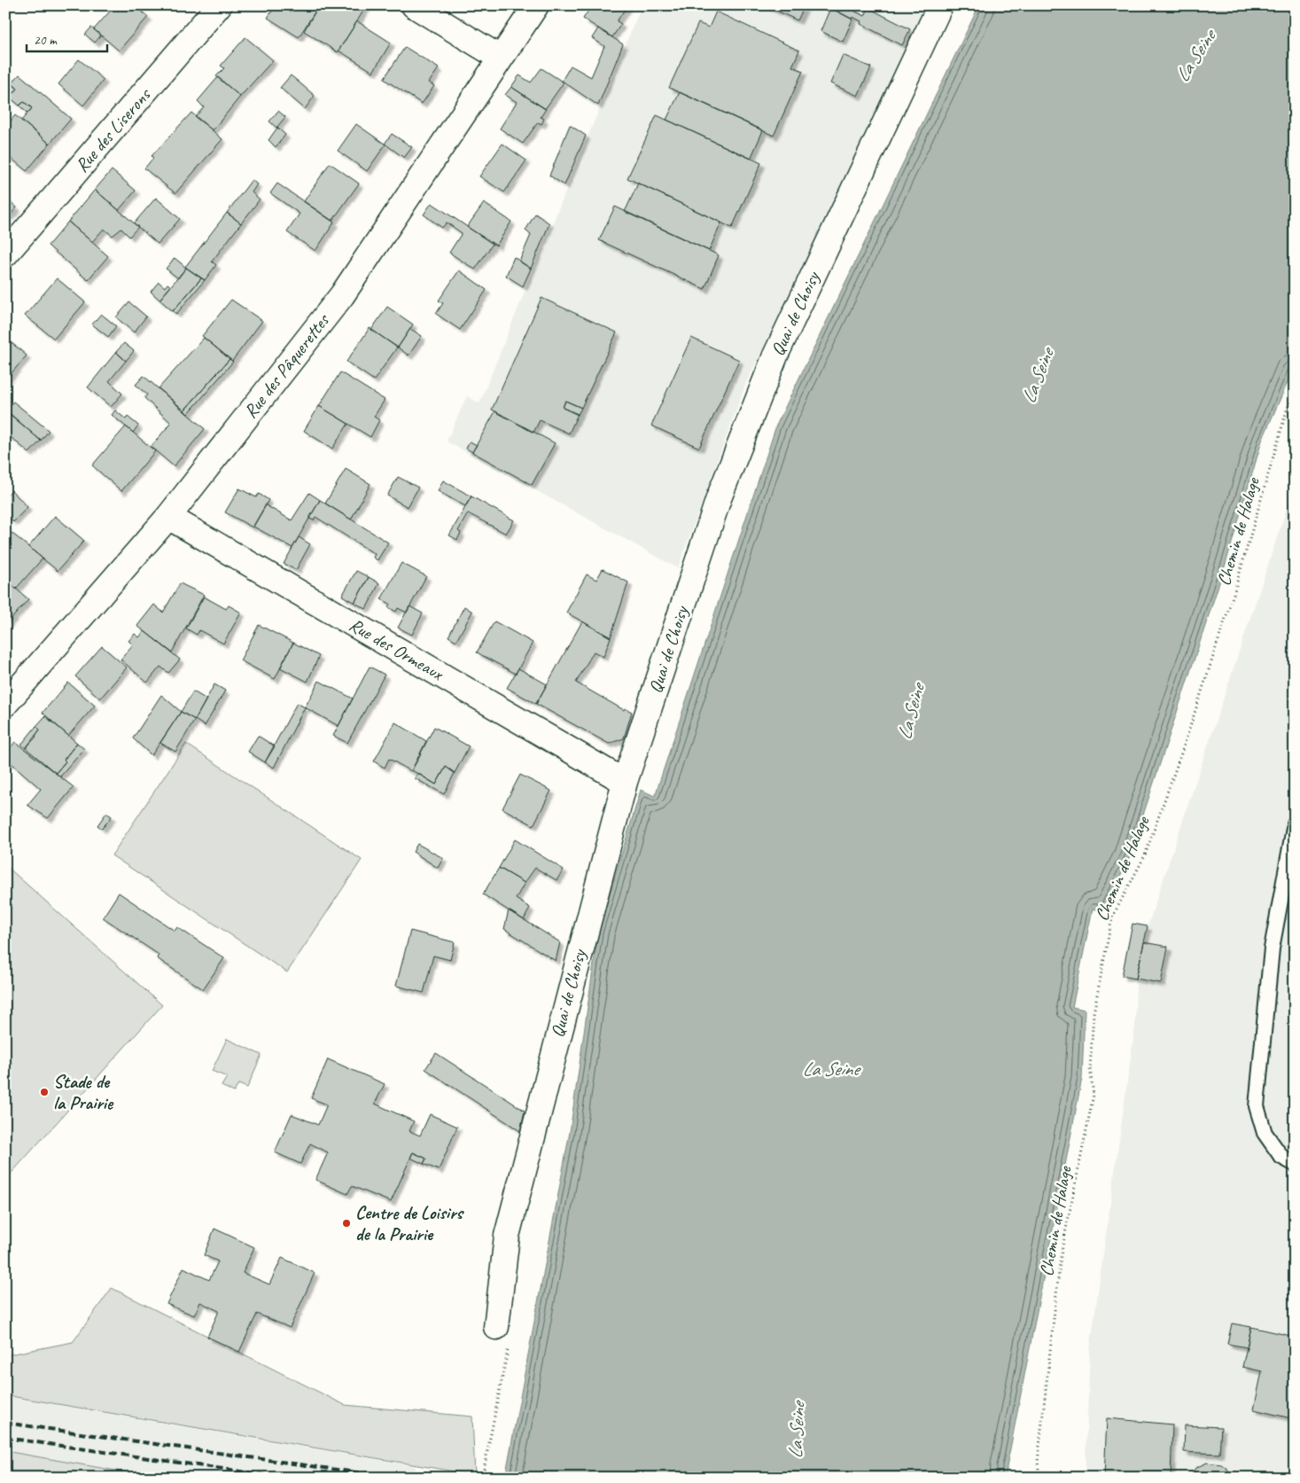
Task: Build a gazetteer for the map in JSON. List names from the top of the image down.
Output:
{
  "streets": {
    "street": [
      "Rue des Liserons",
      "Quai de Choisy",
      "Rue des Pâquerettes",
      "Rue des Ormeaux"
    ],
    "path": ["Chemin de Halage"]
  },
  "crossings": [
    ["Quai de Choisy", "Rue des Ormeaux"],
    ["Rue des Pâquerettes", "Rue des Ormeaux"]
  ],
  "water": ["La Seine"],
  "places": ["Stade de la Prairie", "Centre de Loisirs de la Prairie"],
  "scale_bar": "20 m"
}
